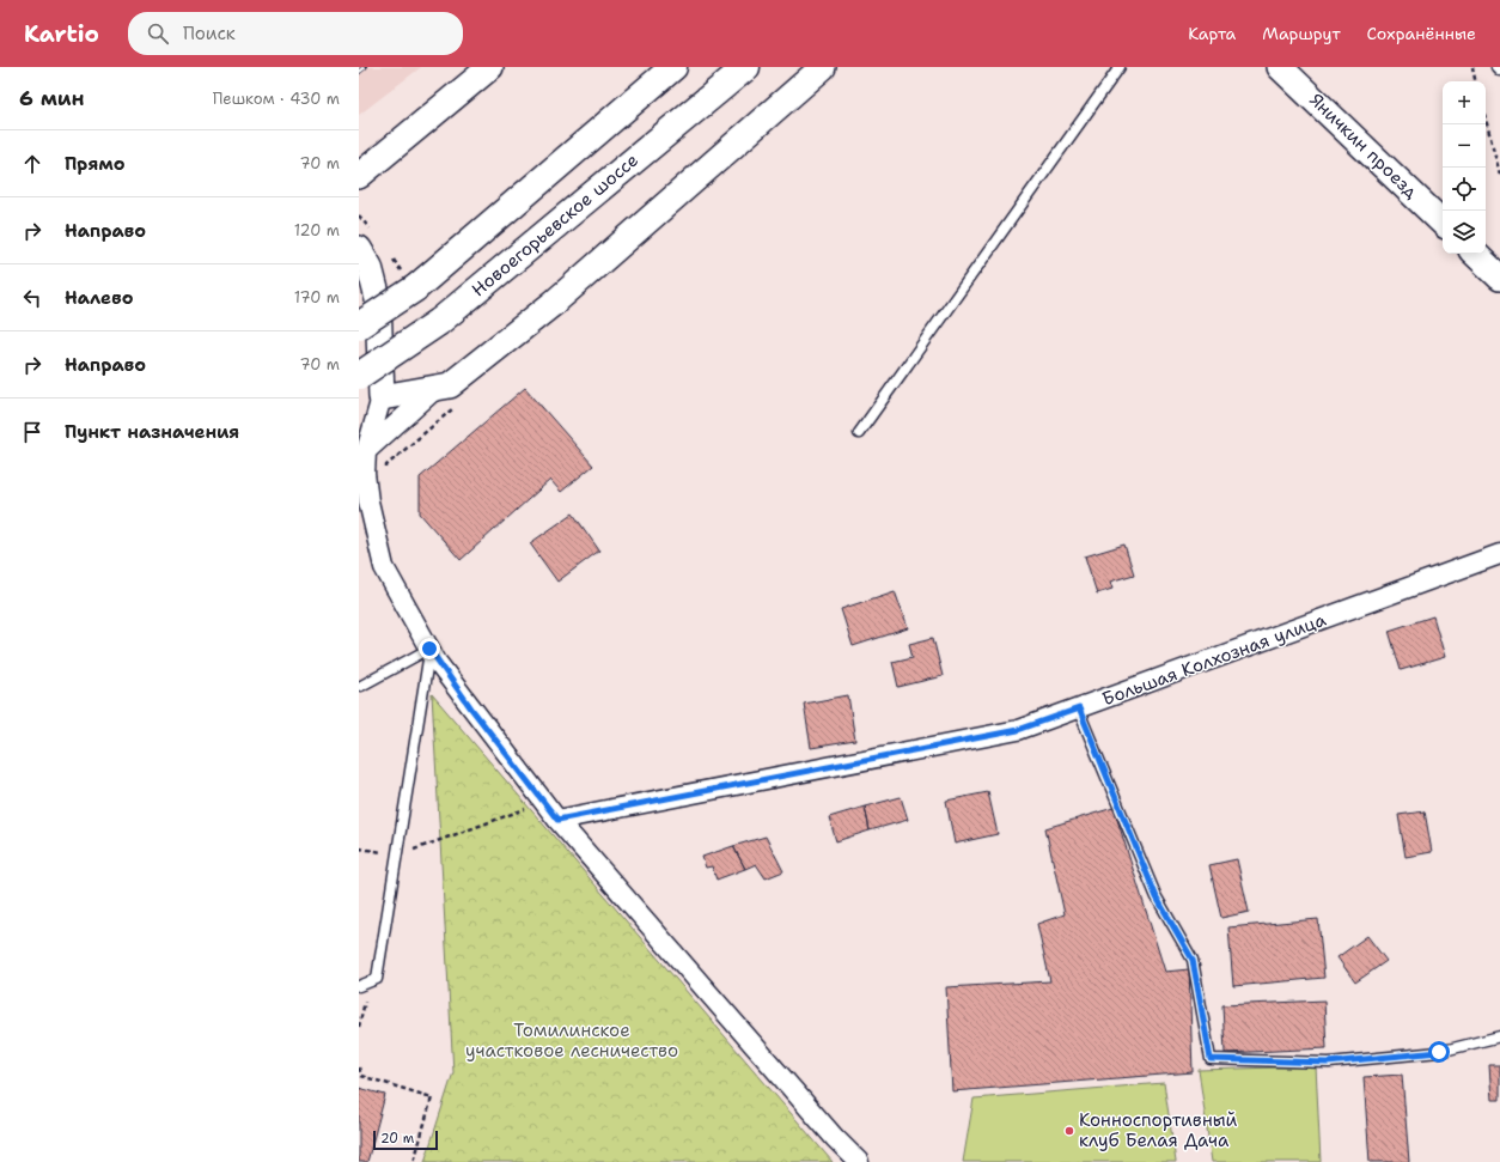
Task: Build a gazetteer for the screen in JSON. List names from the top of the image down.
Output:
{
  "streets": {
    "main road": ["Новоегорьевское шоссе"],
    "street": ["Яничкин проезд", "Большая Колхозная улица"]
  },
  "parks": ["Томилинское участковое лесничество"],
  "places": ["Конноспортивный клуб Белая Дача"],
  "scale_bar": "20 m",
  "page": {
    "header": "Kartio",
    "search": "Поиск",
    "nav": ["Карта", "Маршрут", "Сохранённые"],
    "heading": ["6 мин", "Пешком · 430 m"],
    "map_buttons": ["+", "−"],
    "list": [
      ["Прямо", "70 m"],
      ["Направо", "120 m"],
      ["Налево", "170 m"],
      ["Направо", "70 m"],
      "Пункт назначения"
    ],
    "scale": "20 m"
  }
}
